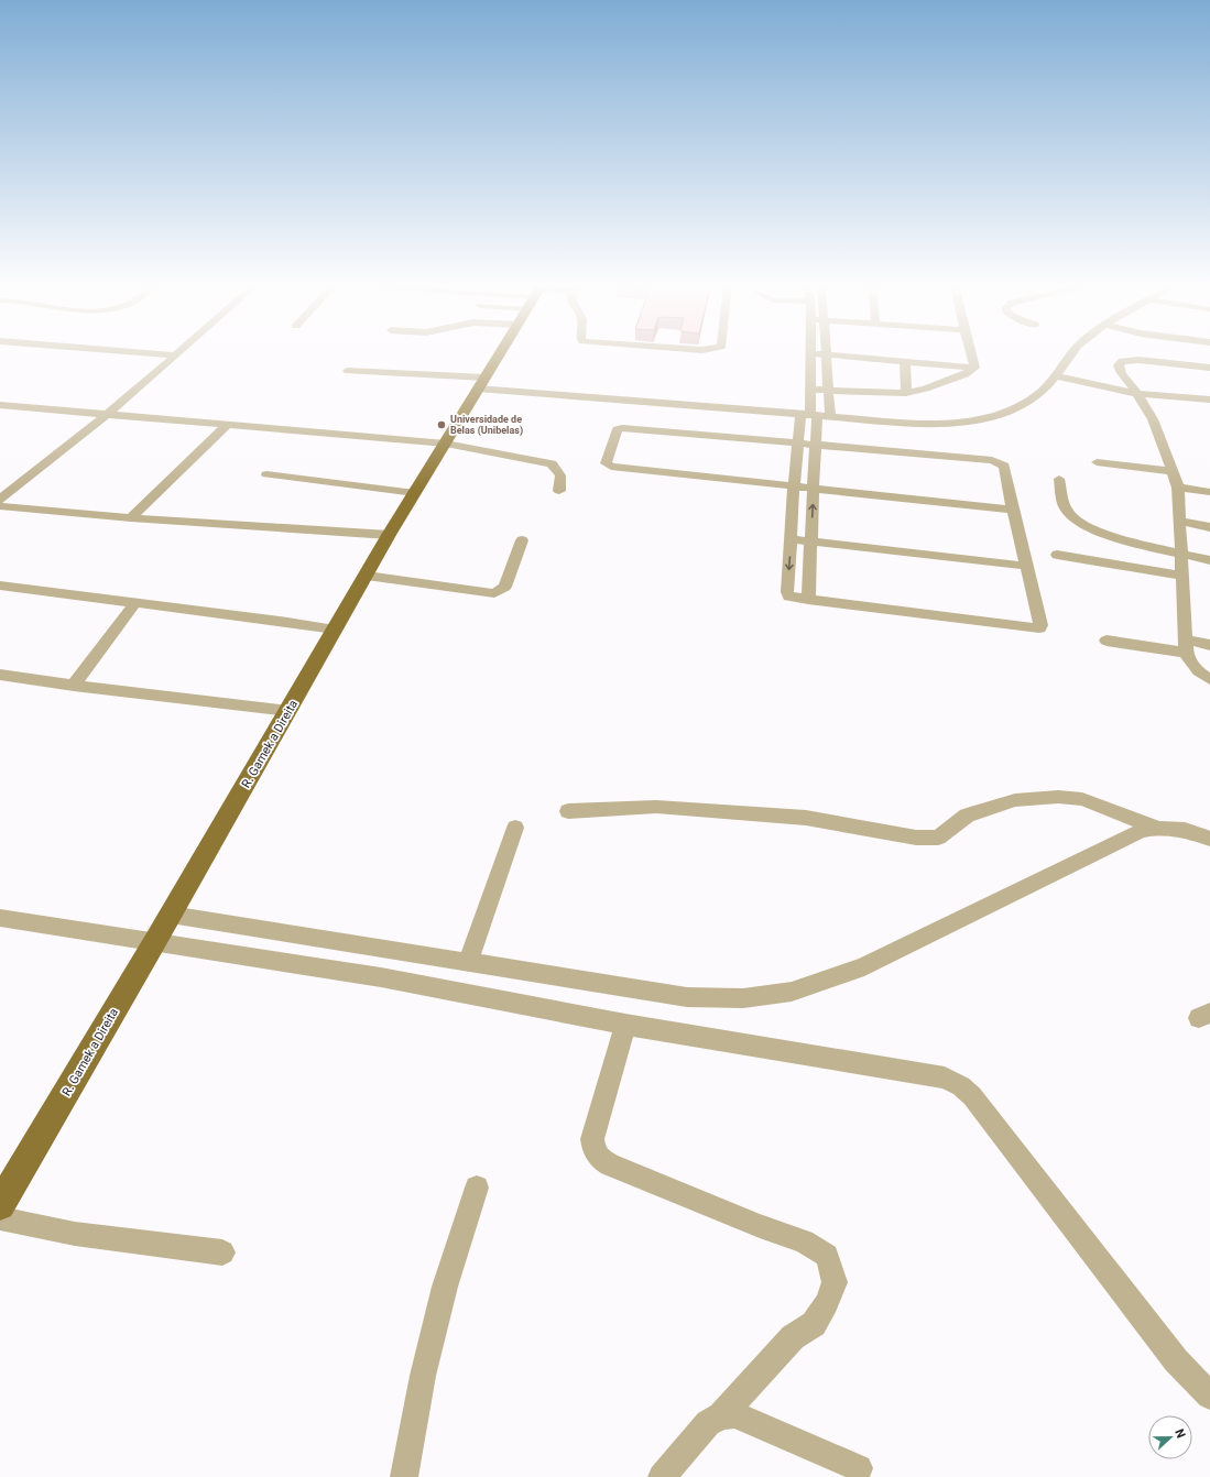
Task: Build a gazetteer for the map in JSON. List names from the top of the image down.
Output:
{
  "streets": {
    "main road": ["R. Gamek a Direita"]
  },
  "places": ["Universidade de Belas (Unibelas)"],
  "north": "right"
}
